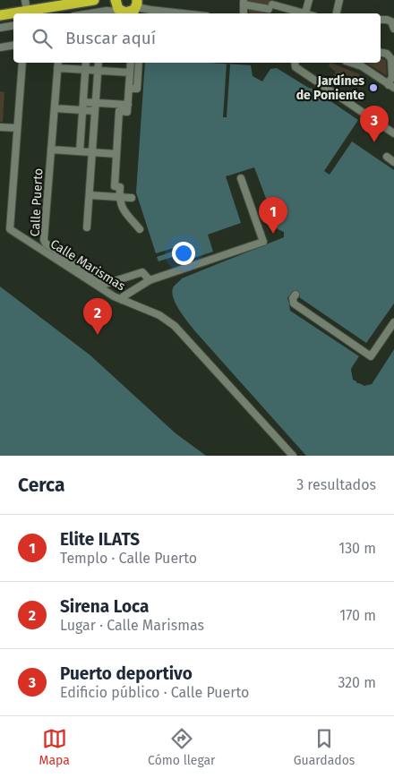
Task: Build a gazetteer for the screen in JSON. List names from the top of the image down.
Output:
{
  "streets": {
    "street": ["Calle Puerto", "Calle Marismas"]
  },
  "places": ["Jardínes de Poniente"],
  "page": {
    "search": "Buscar aquí",
    "pins": ["3", "1", "2"],
    "heading": ["Cerca", "3 resultados"],
    "list": [
      {
        "mark": "1",
        "name": "Elite ILATS",
        "note": "Templo · Calle Puerto",
        "value": "130 m"
      },
      {
        "mark": "2",
        "name": "Sirena Loca",
        "note": "Lugar · Calle Marismas",
        "value": "170 m"
      },
      {
        "mark": "3",
        "name": "Puerto deportivo",
        "note": "Edificio público · Calle Puerto",
        "value": "320 m"
      }
    ],
    "nav": ["Mapa", "Cómo llegar", "Guardados"]
  }
}
